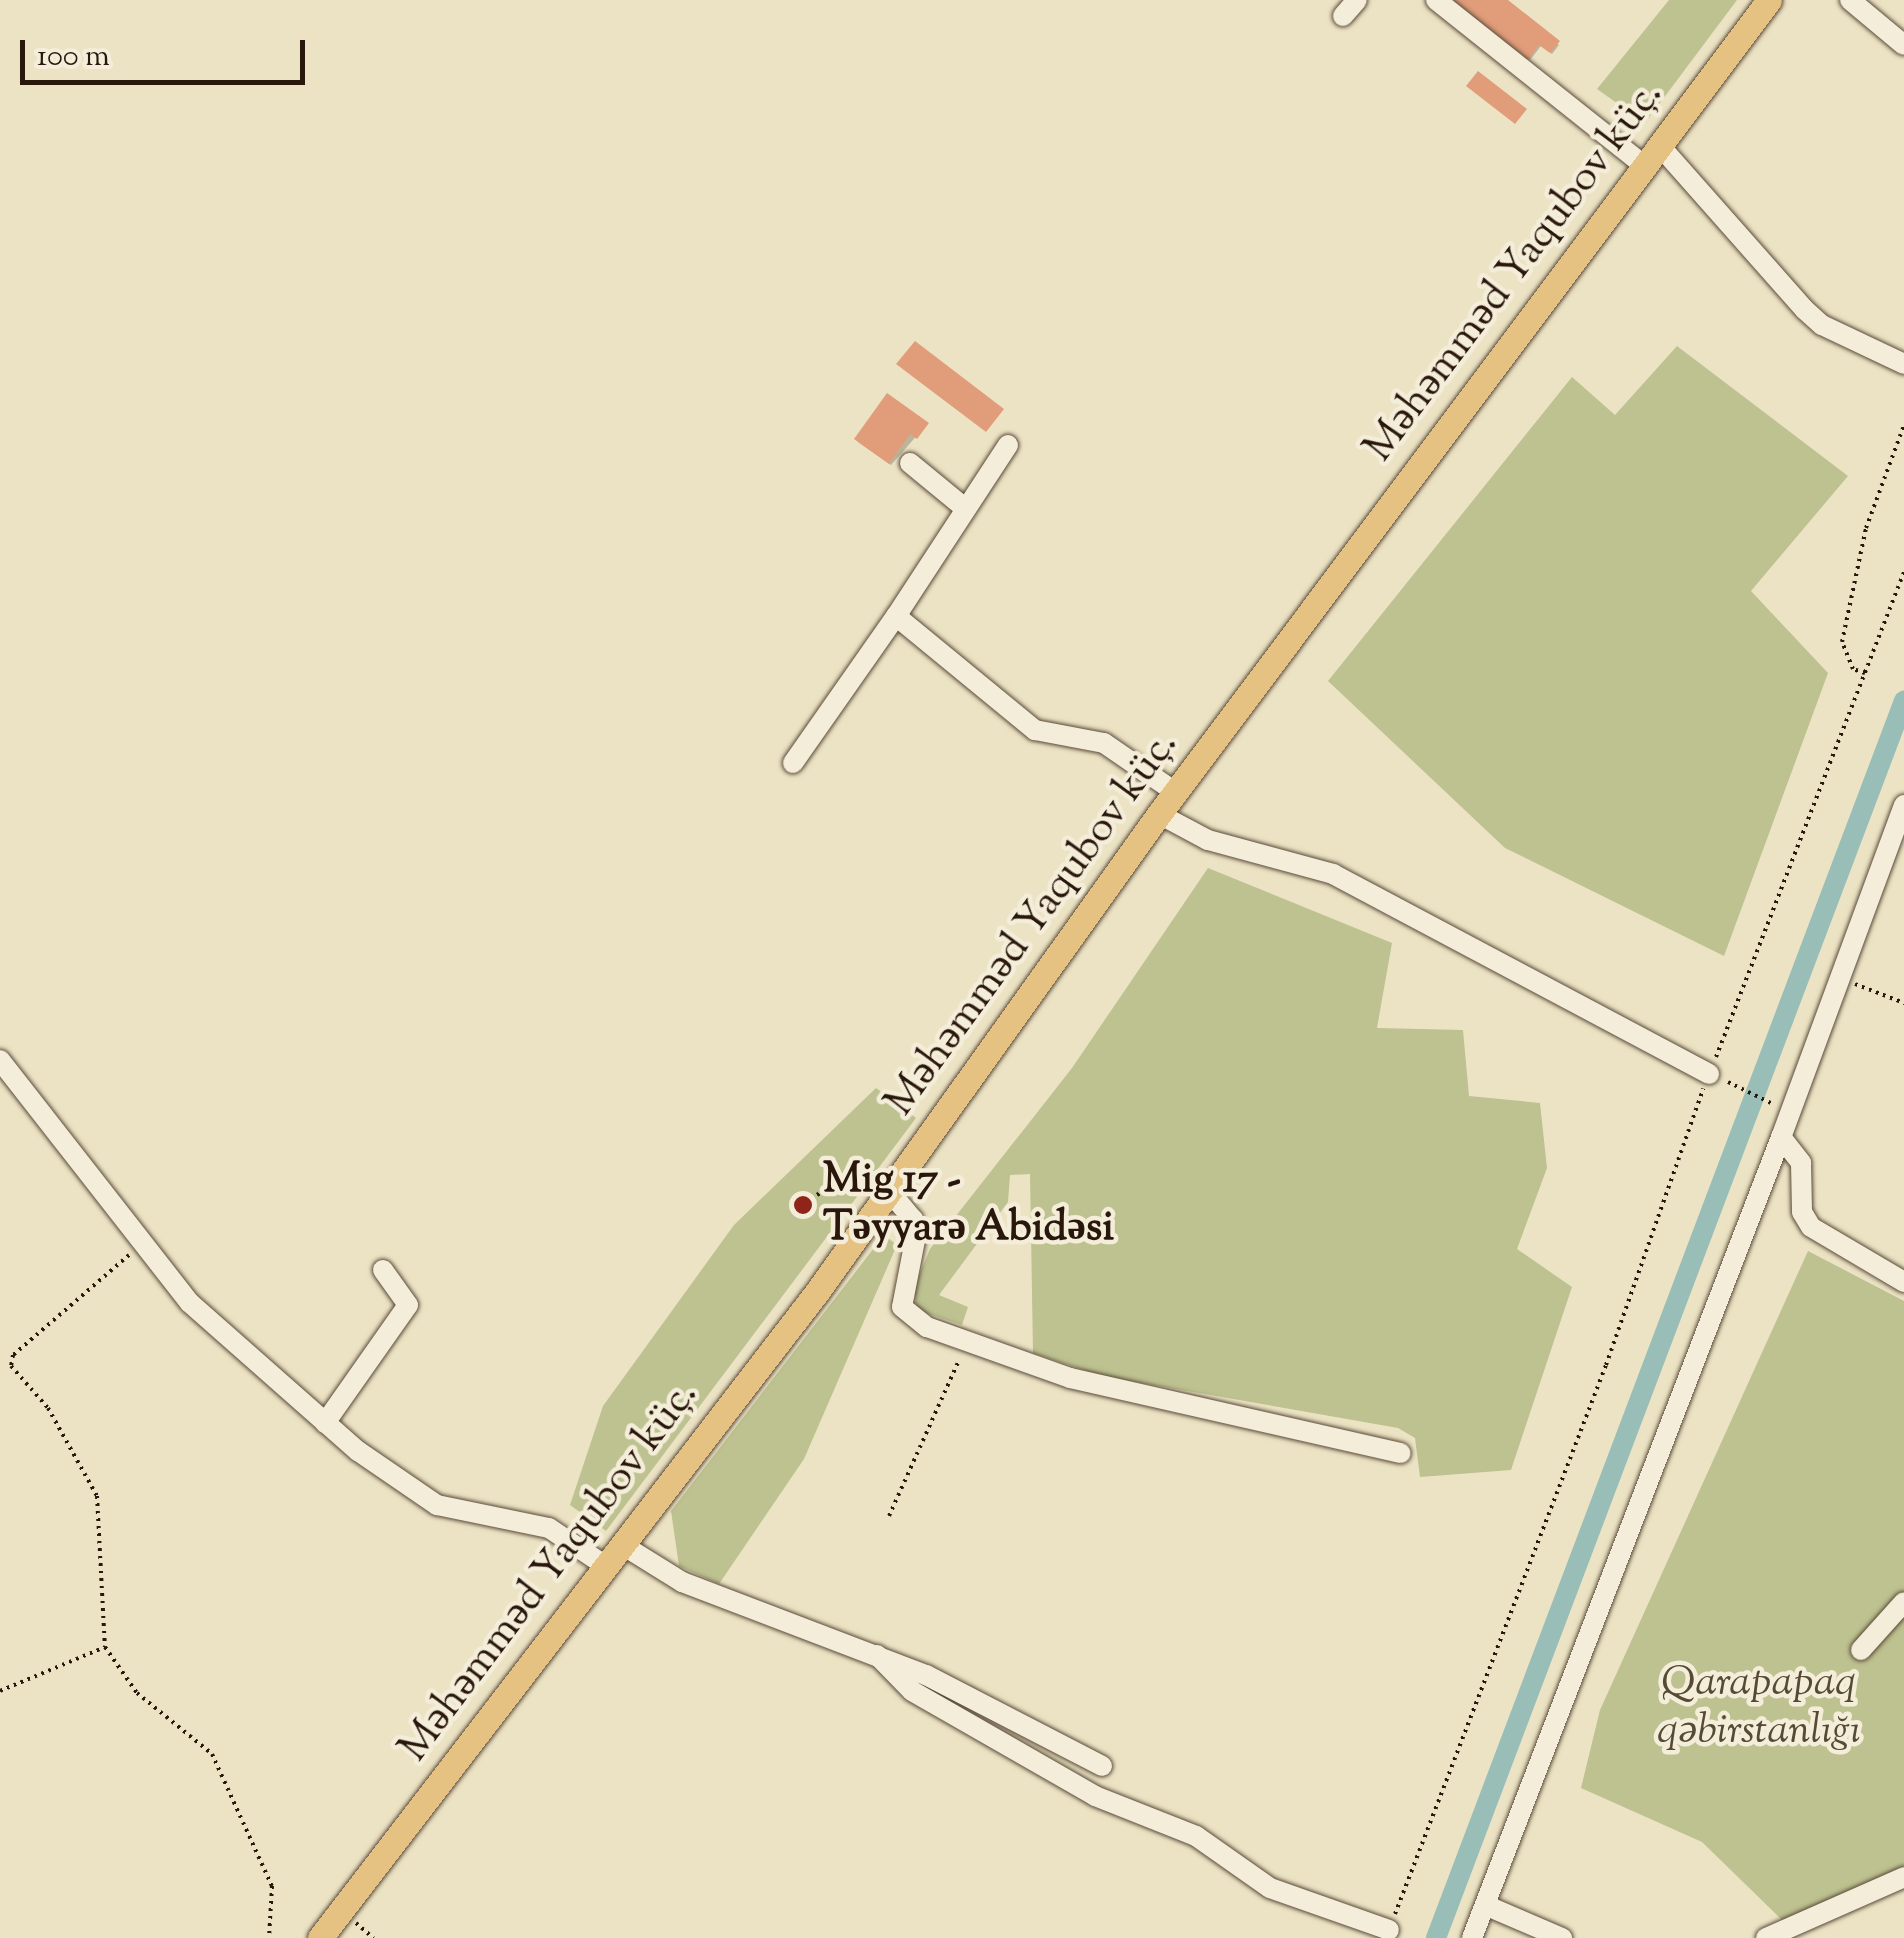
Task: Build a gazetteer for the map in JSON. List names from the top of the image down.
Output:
{
  "streets": {
    "main road": ["Məhəmməd Yaqubov küç."]
  },
  "parks": ["Qarapapaq qəbirstanlığı"],
  "places": ["Mig 17 - Təyyarə Abidəsi"],
  "scale_bar": "100 m"
}
